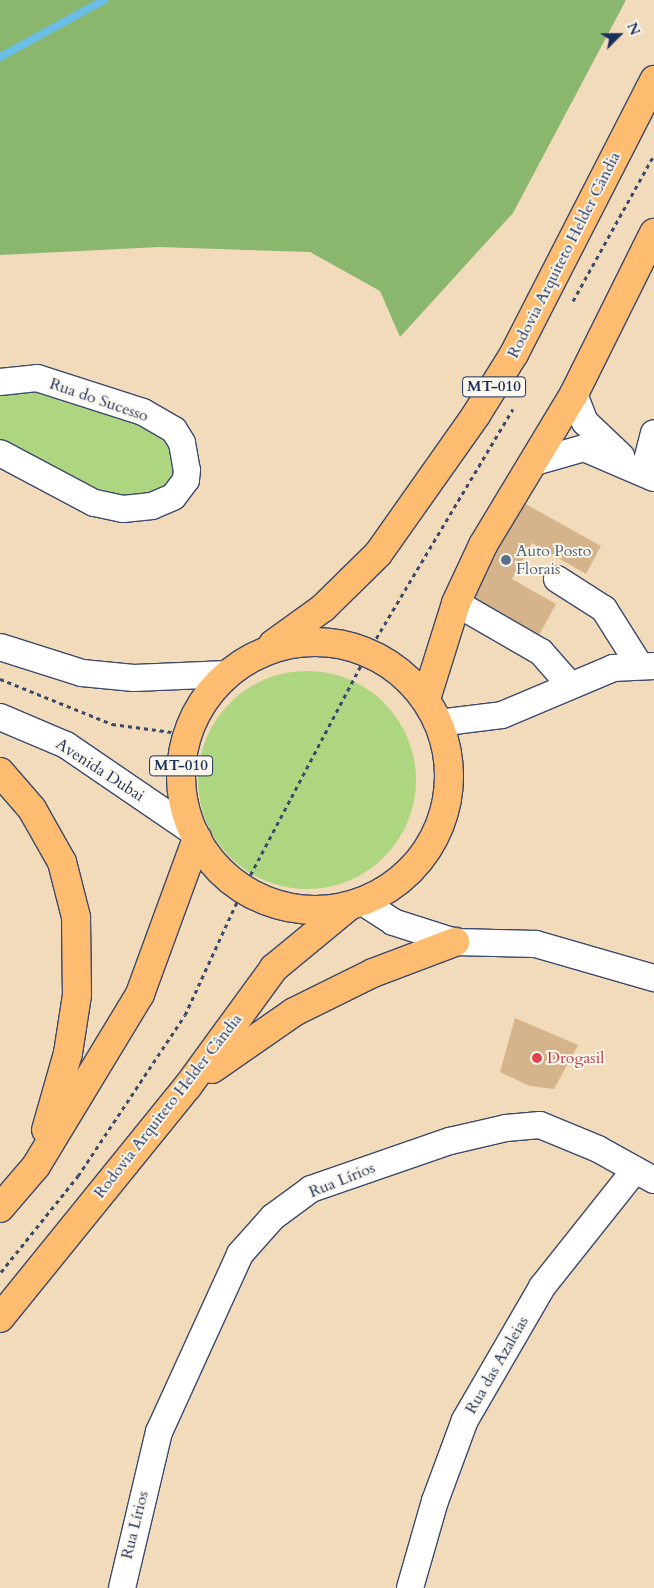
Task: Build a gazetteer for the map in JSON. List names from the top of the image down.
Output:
{
  "streets": {
    "main road": ["Rodovia Arquiteto Helder Cândia", "MT-010"],
    "street": [
      "Rua do Sucesso",
      "Avenida Dubai",
      "Rua Lírios",
      "Rua das Azaleias"
    ]
  },
  "crossings": [
    ["Rodovia Arquiteto Helder Cândia", "MT-010"],
    ["MT-010", "Avenida Dubai"],
    ["Rua Lírios", "Rua das Azaleias"]
  ],
  "places": ["Auto Posto Florais", "Drogasil"],
  "north": "top right"
}
